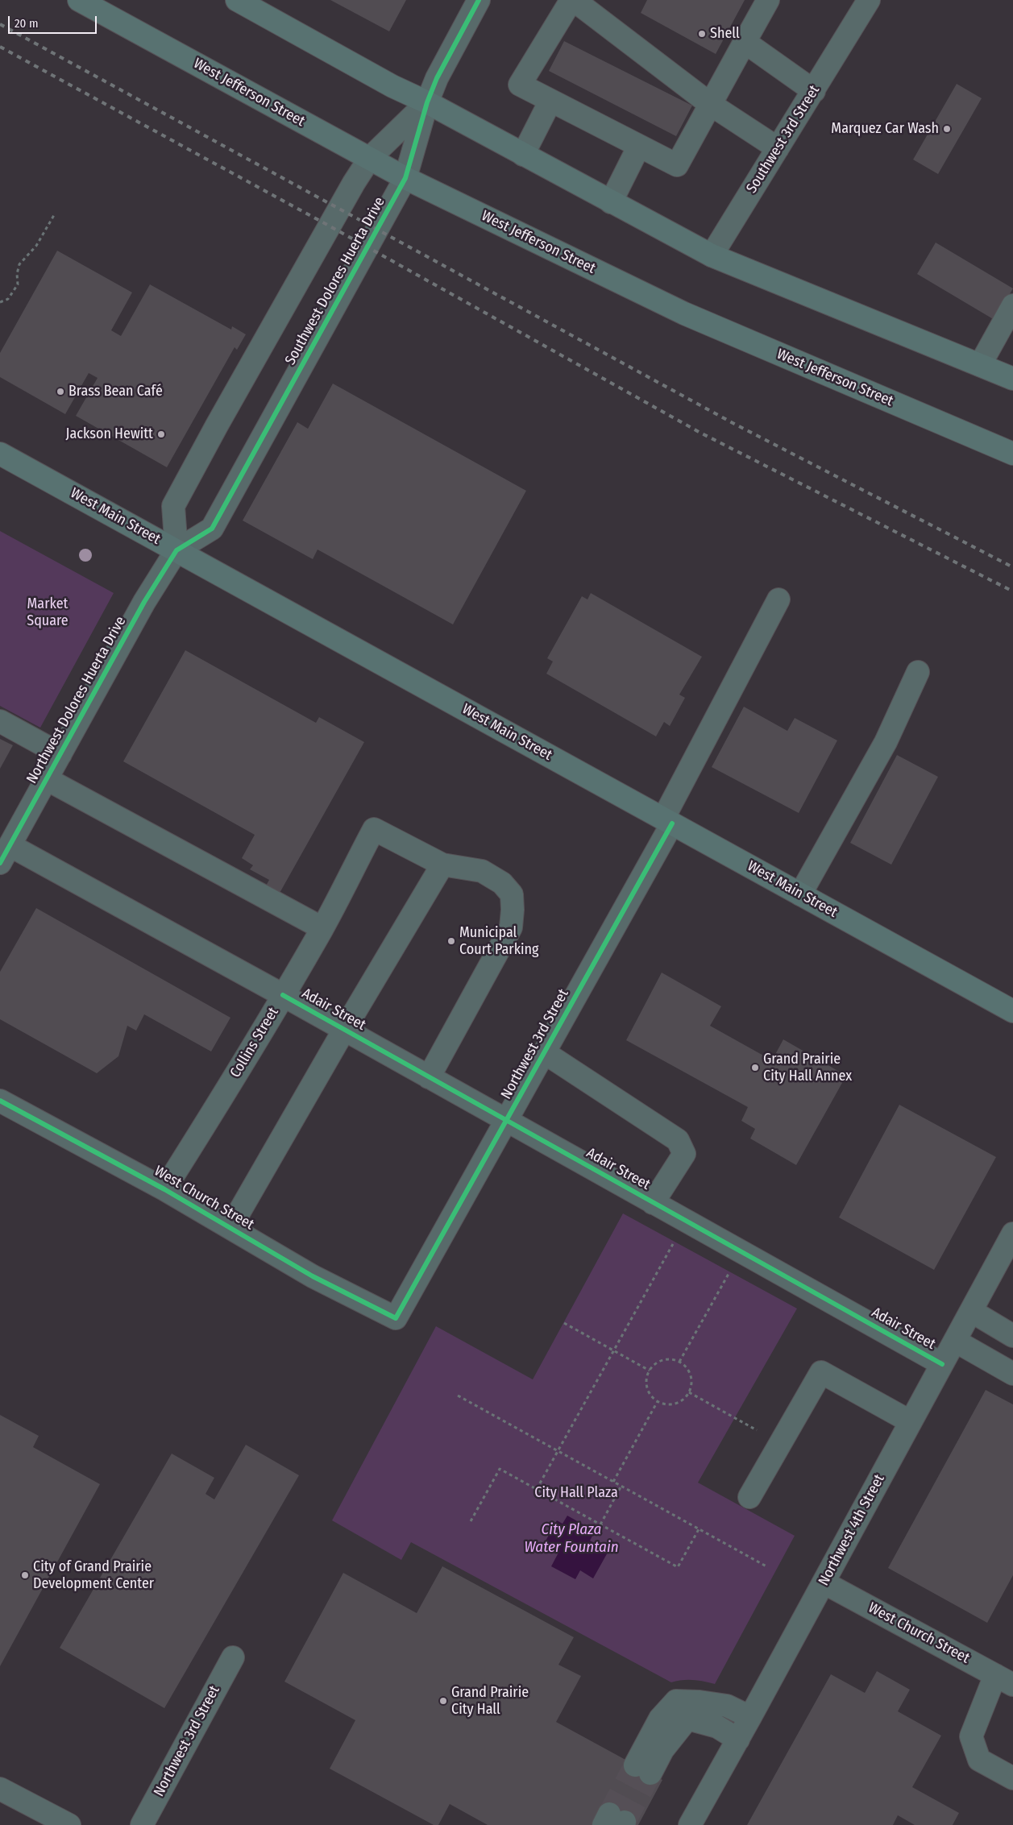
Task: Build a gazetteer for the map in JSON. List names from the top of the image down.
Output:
{
  "streets": {
    "main road": ["West Jefferson Street", "West Main Street"],
    "street": [
      "Southwest 3rd Street",
      "Southwest Dolores Huerta Drive",
      "Northwest Dolores Huerta Drive",
      "Adair Street",
      "Collins Street",
      "Northwest 3rd Street",
      "West Church Street",
      "Northwest 4th Street"
    ]
  },
  "crossings": [
    ["West Jefferson Street", "Southwest Dolores Huerta Drive"],
    ["Southwest Dolores Huerta Drive", "West Main Street"],
    ["Southwest Dolores Huerta Drive", "Northwest Dolores Huerta Drive"],
    ["West Main Street", "Northwest Dolores Huerta Drive"],
    ["West Main Street", "Northwest 3rd Street"],
    ["Northwest Dolores Huerta Drive", "Adair Street"],
    ["Adair Street", "Collins Street"],
    ["Adair Street", "Northwest 3rd Street"],
    ["Adair Street", "Northwest 4th Street"],
    ["Collins Street", "West Church Street"],
    ["Northwest 3rd Street", "West Church Street"],
    ["West Church Street", "Northwest 4th Street"]
  ],
  "water": ["City Plaza Water Fountain"],
  "parks": ["Market Square", "City Hall Plaza"],
  "places": [
    "Shell",
    "Marquez Car Wash",
    "Brass Bean Café",
    "Jackson Hewitt",
    "Municipal Court Parking",
    "Grand Prairie City Hall Annex",
    "City of Grand Prairie Development Center",
    "Grand Prairie City Hall"
  ],
  "scale_bar": "20 m"
}
